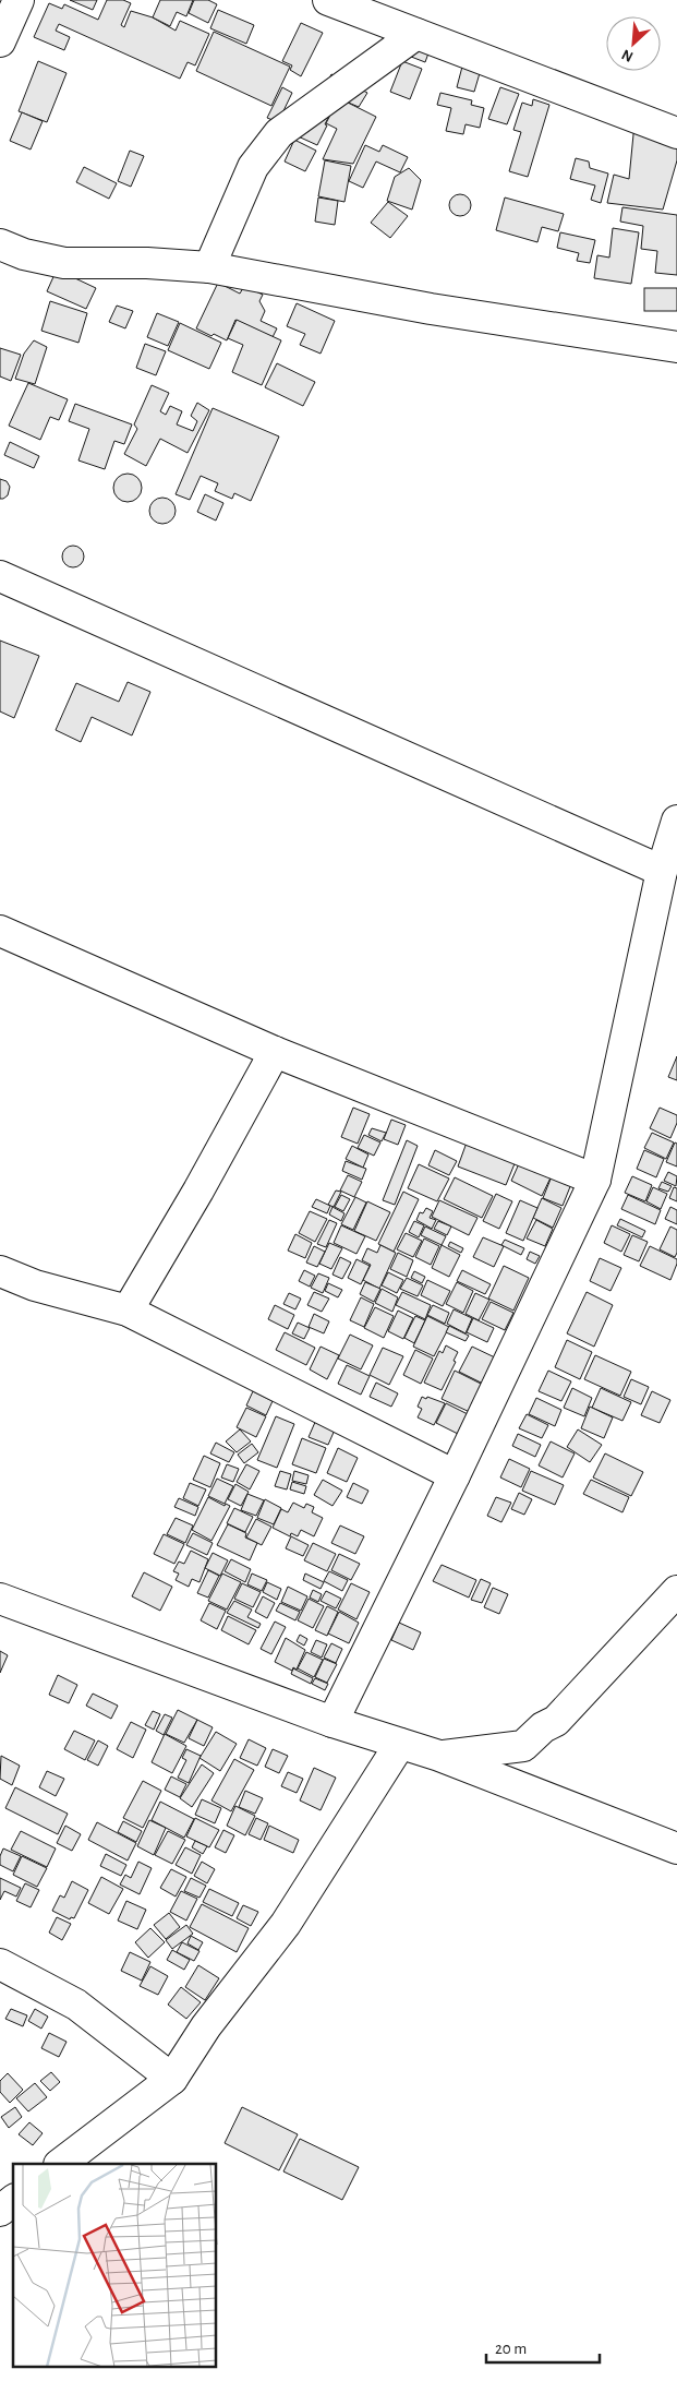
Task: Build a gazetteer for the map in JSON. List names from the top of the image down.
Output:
{
  "scale_bar": "20 m",
  "north": "bottom left"
}
